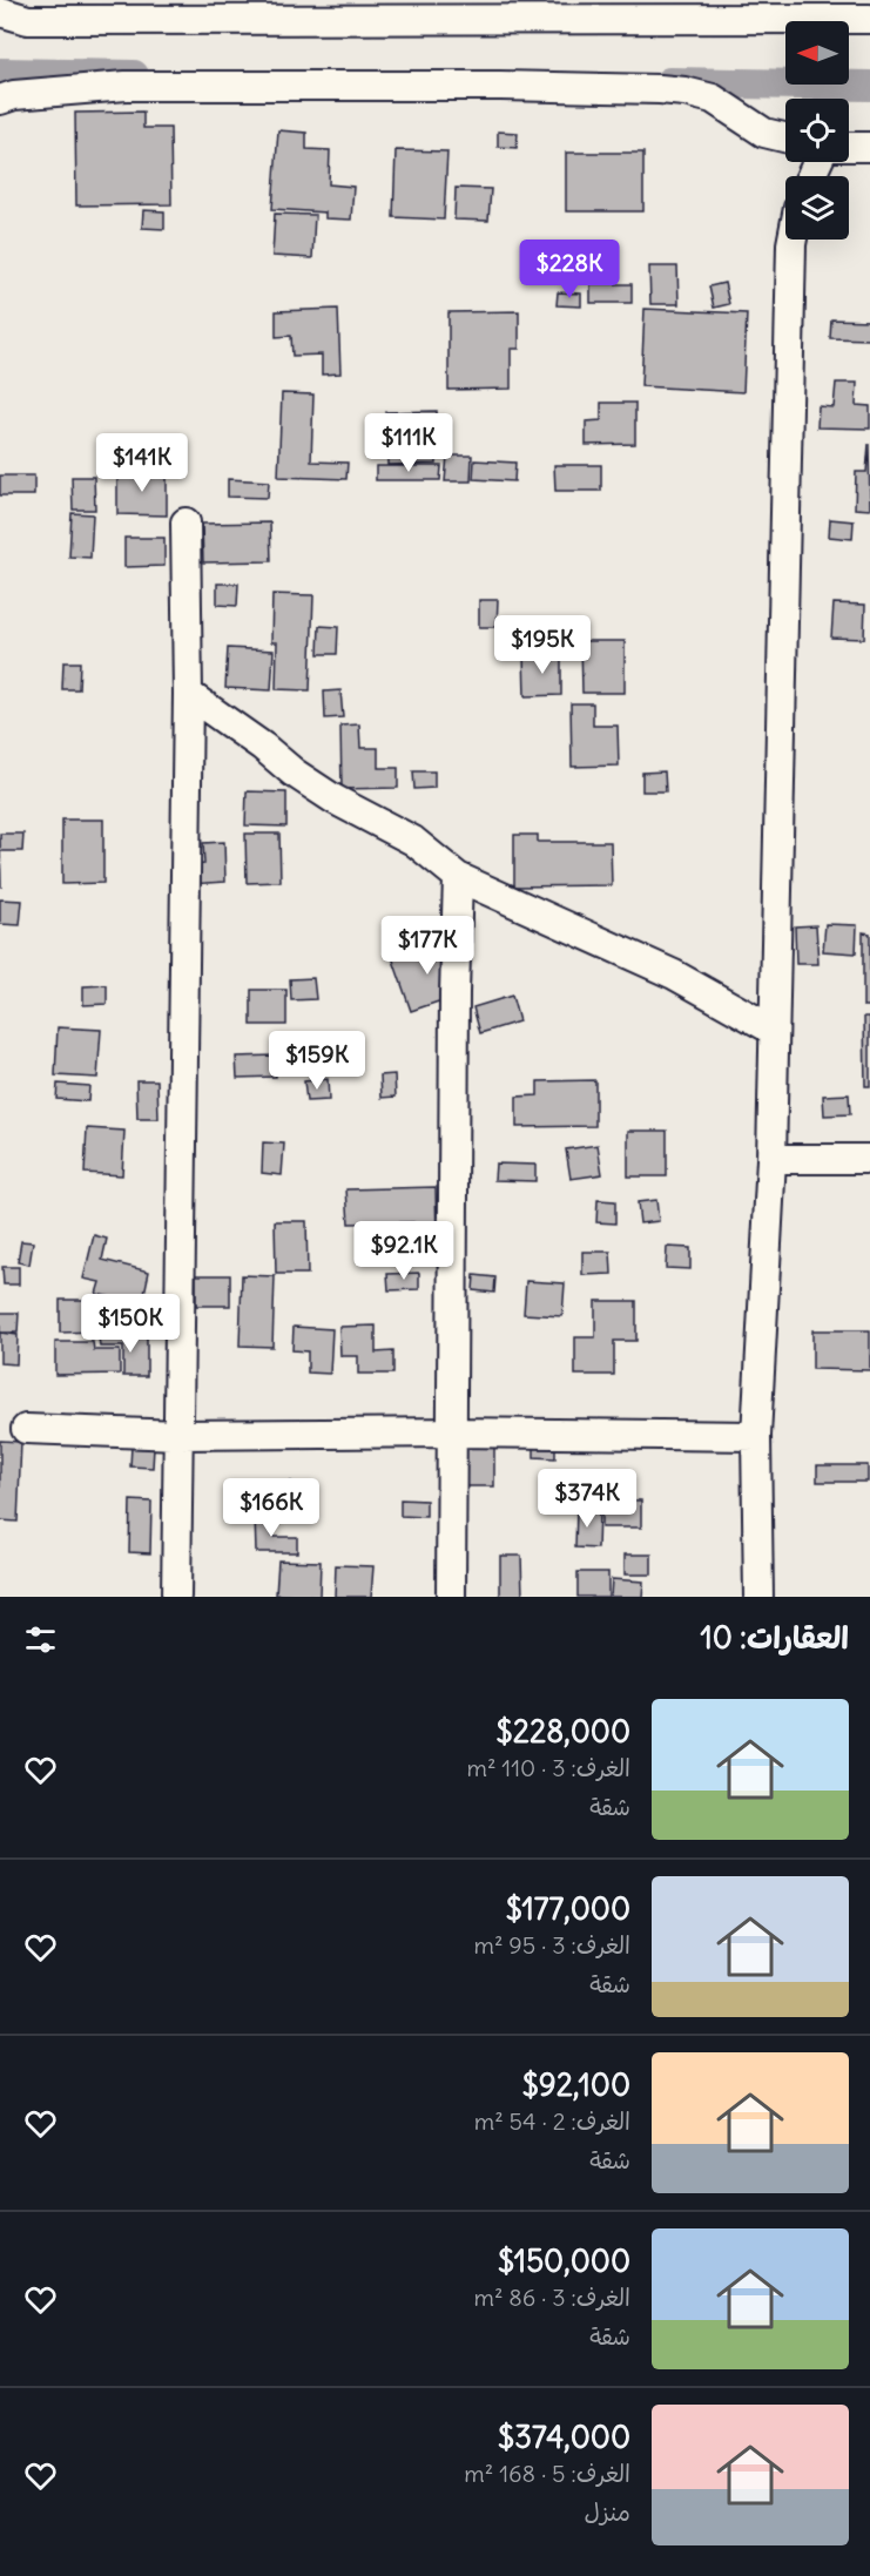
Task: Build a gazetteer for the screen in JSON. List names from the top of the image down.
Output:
{
  "north": "left",
  "page": {
    "price": [
      "$228K",
      "$111K",
      "$141K",
      "$195K",
      "$177K",
      "$159K",
      "$92.1K",
      "$150K",
      "$374K",
      "$166K"
    ],
    "heading": "العقارات: 10",
    "list": [
      {
        "name": "$228,000",
        "note": "الغرف: 3 · 110 m² · شقة"
      },
      {
        "name": "$177,000",
        "note": "الغرف: 3 · 95 m² · شقة"
      },
      {
        "name": "$92,100",
        "note": "الغرف: 2 · 54 m² · شقة"
      },
      {
        "name": "$150,000",
        "note": "الغرف: 3 · 86 m² · شقة"
      },
      {
        "name": "$374,000",
        "note": "الغرف: 5 · 168 m² · منزل"
      }
    ]
  }
}
